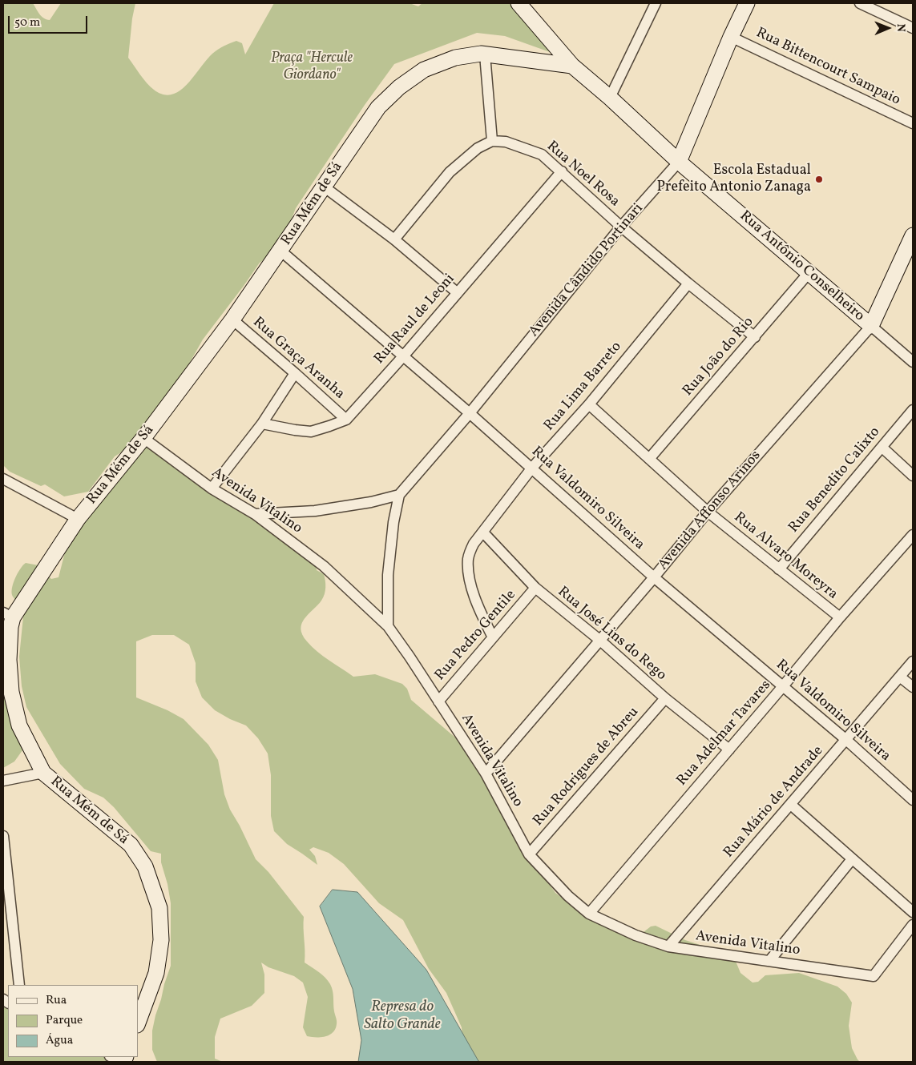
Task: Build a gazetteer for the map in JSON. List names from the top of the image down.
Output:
{
  "streets": {
    "street": [
      "Rua Bittencourt Sampaio",
      "Rua Noel Rosa",
      "Rua Mém de Sá",
      "Rua Antônio Conselheiro",
      "Avenida Cândido Portinari",
      "Rua Raul de Leoni",
      "Rua João do Rio",
      "Rua Graça Aranha",
      "Rua Lima Barreto",
      "Rua Benedito Calixto",
      "Rua Valdomiro Silveira",
      "Avenida Vitalino",
      "Avenida Affonso Arinos",
      "Rua Alvaro Moreyra",
      "Rua José Lins do Rego",
      "Rua Pedro Gentile",
      "Rua Adelmar Tavares",
      "Rua Rodrigues de Abreu",
      "Rua Mário de Andrade"
    ]
  },
  "crossings": [
    ["Rua Bittencourt Sampaio", "Avenida Cândido Portinari"],
    ["Rua Noel Rosa", "Avenida Cândido Portinari"],
    ["Rua Noel Rosa", "Rua Raul de Leoni"],
    ["Rua Noel Rosa", "Rua João do Rio"],
    ["Rua Noel Rosa", "Rua Lima Barreto"],
    ["Rua Mém de Sá", "Rua Antônio Conselheiro"],
    ["Rua Mém de Sá", "Rua Graça Aranha"],
    ["Rua Mém de Sá", "Rua Valdomiro Silveira"],
    ["Rua Mém de Sá", "Avenida Vitalino"],
    ["Rua Antônio Conselheiro", "Avenida Cândido Portinari"],
    ["Rua Antônio Conselheiro", "Rua João do Rio"],
    ["Rua Antônio Conselheiro", "Avenida Affonso Arinos"],
    ["Avenida Cândido Portinari", "Rua Valdomiro Silveira"],
    ["Rua Raul de Leoni", "Rua Graça Aranha"],
    ["Rua Raul de Leoni", "Rua Valdomiro Silveira"],
    ["Rua João do Rio", "Rua Alvaro Moreyra"],
    ["Rua Lima Barreto", "Rua Valdomiro Silveira"],
    ["Rua Lima Barreto", "Rua Alvaro Moreyra"],
    ["Rua Lima Barreto", "Rua José Lins do Rego"],
    ["Rua Lima Barreto", "Rua Pedro Gentile"],
    ["Rua Benedito Calixto", "Rua Alvaro Moreyra"],
    ["Rua Valdomiro Silveira", "Avenida Affonso Arinos"],
    ["Rua Valdomiro Silveira", "Rua Adelmar Tavares"],
    ["Rua Valdomiro Silveira", "Rua Mário de Andrade"],
    ["Avenida Vitalino", "Avenida Affonso Arinos"],
    ["Avenida Vitalino", "Rua Pedro Gentile"],
    ["Avenida Vitalino", "Rua Adelmar Tavares"],
    ["Avenida Vitalino", "Rua Rodrigues de Abreu"],
    ["Avenida Vitalino", "Rua Mário de Andrade"],
    ["Avenida Affonso Arinos", "Rua Alvaro Moreyra"],
    ["Avenida Affonso Arinos", "Rua José Lins do Rego"],
    ["Rua Alvaro Moreyra", "Rua Adelmar Tavares"],
    ["Rua José Lins do Rego", "Rua Pedro Gentile"],
    ["Rua José Lins do Rego", "Rua Adelmar Tavares"],
    ["Rua José Lins do Rego", "Rua Rodrigues de Abreu"]
  ],
  "water": ["Represa do Salto Grande"],
  "parks": ["Praça \"Hercule Giordano\""],
  "places": ["Escola Estadual Prefeito Antonio Zanaga"],
  "legend": ["Rua", "Parque", "Água"],
  "scale_bar": "50 m",
  "north": "right"
}
